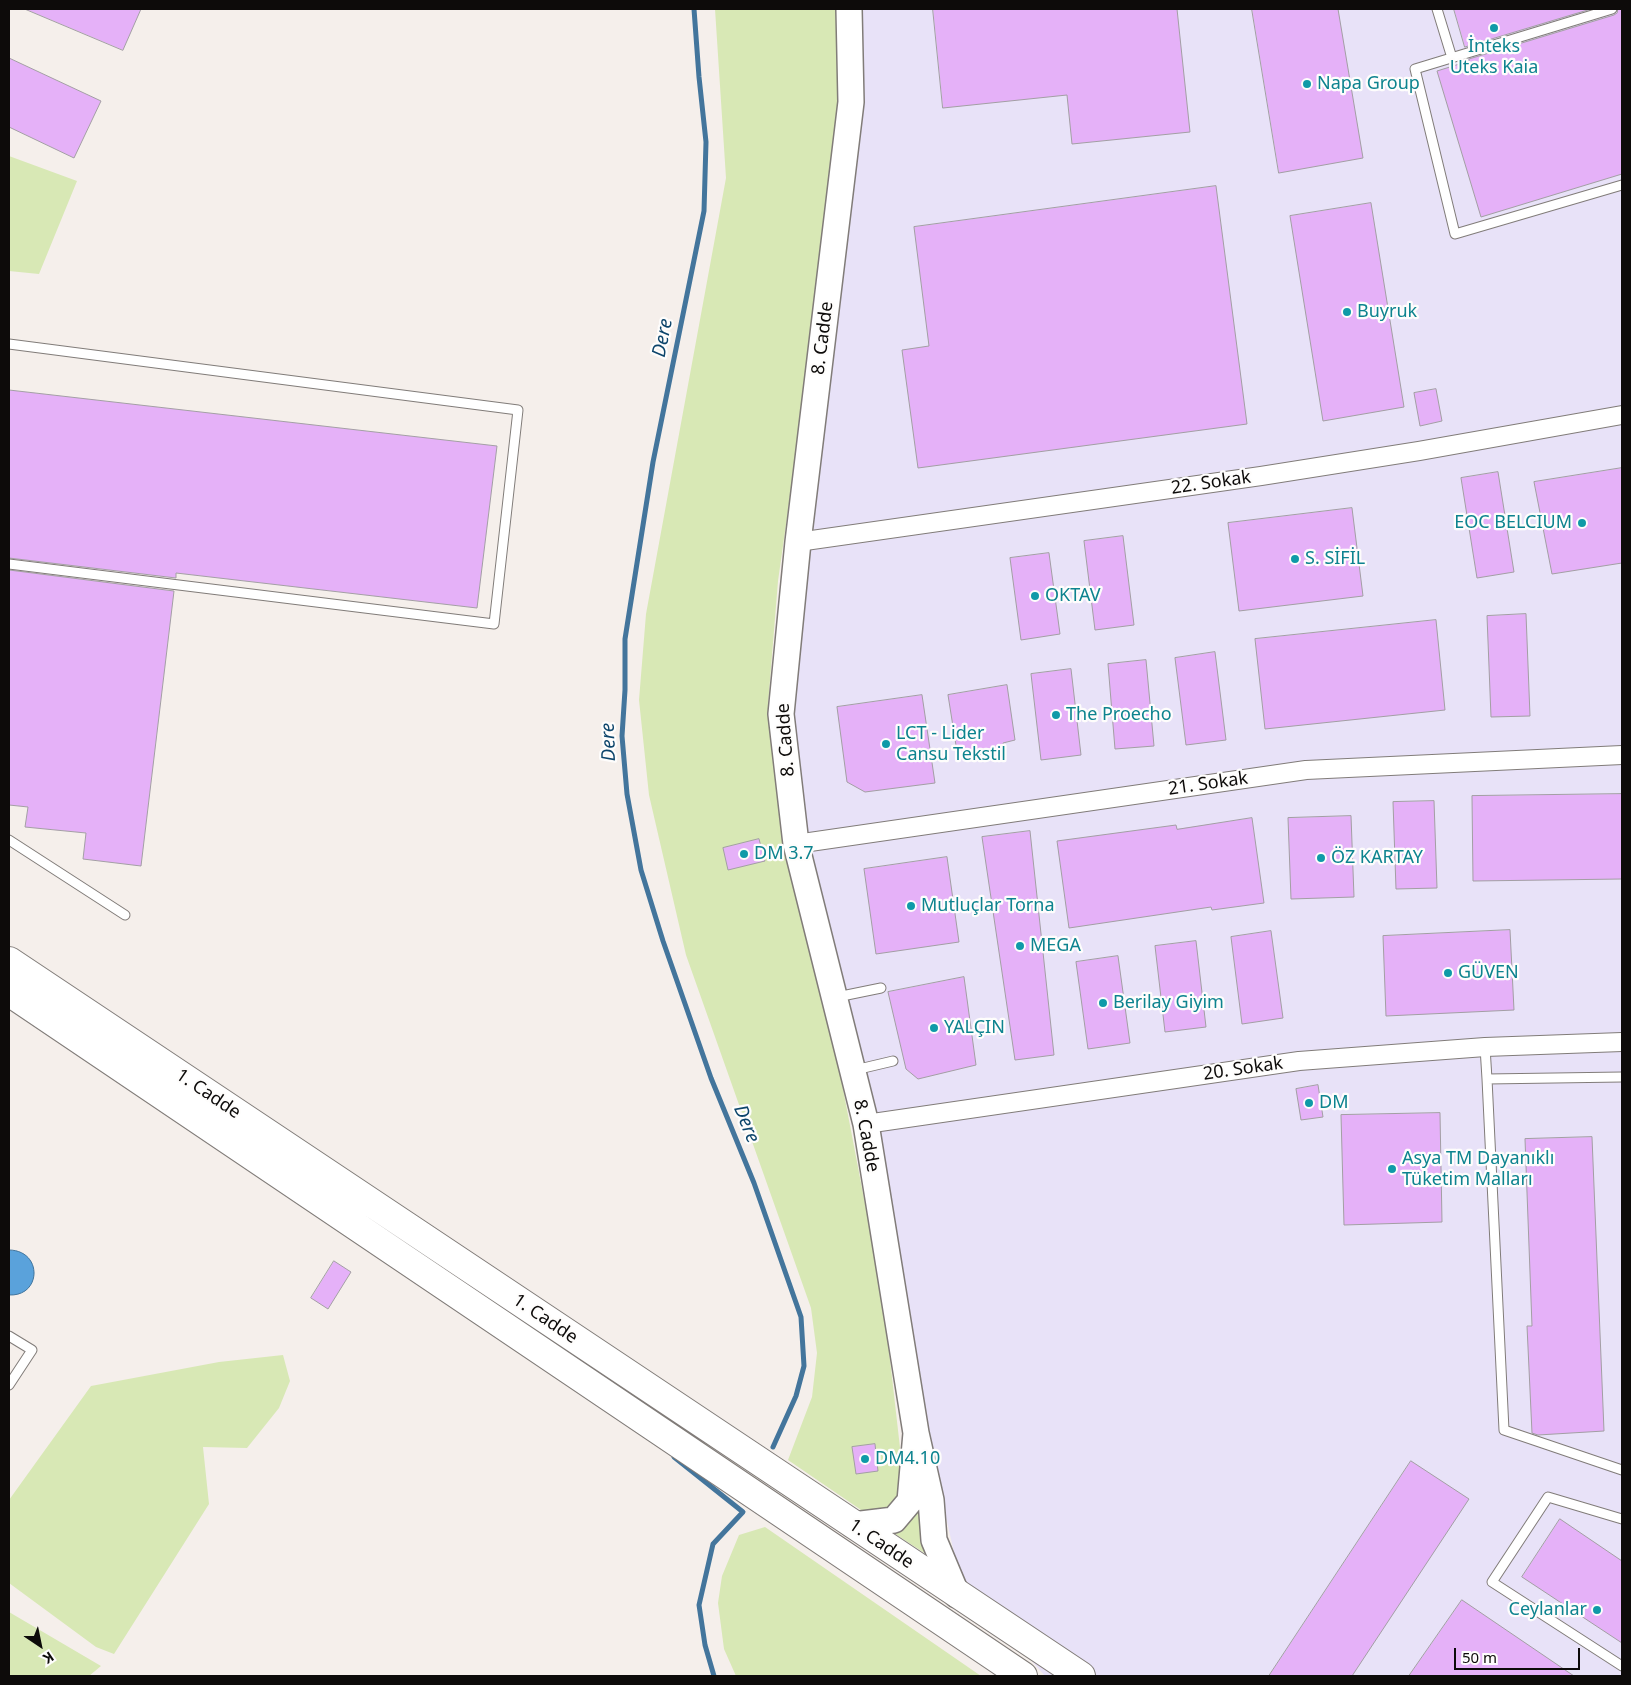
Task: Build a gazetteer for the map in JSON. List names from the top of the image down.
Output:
{
  "streets": {
    "main road": ["1. Cadde"],
    "street": [
      "8. Cadde",
      "22. Sokak",
      "21. Sokak",
      "20. Sokak"
    ]
  },
  "crossings": [
    ["8. Cadde", "22. Sokak"],
    ["8. Cadde", "21. Sokak"],
    ["8. Cadde", "20. Sokak"],
    ["8. Cadde", "1. Cadde"]
  ],
  "water": ["Dere"],
  "places": [
    "İnteks Uteks Kaia",
    "Napa Group",
    "Buyruk",
    "EOC BELCIUM",
    "S. SİFİL",
    "OKTAV",
    "The Proecho",
    "LCT - Lider Cansu Tekstil",
    "DM 3.7",
    "ÖZ KARTAY",
    "Mutluçlar Torna",
    "MEGA",
    "GÜVEN",
    "Berilay Giyim",
    "YALÇIN",
    "DM",
    "Asya TM Dayanıklı Tüketim Malları",
    "DM4.10",
    "Ceylanlar"
  ],
  "scale_bar": "50 m",
  "north": "bottom right"
}
